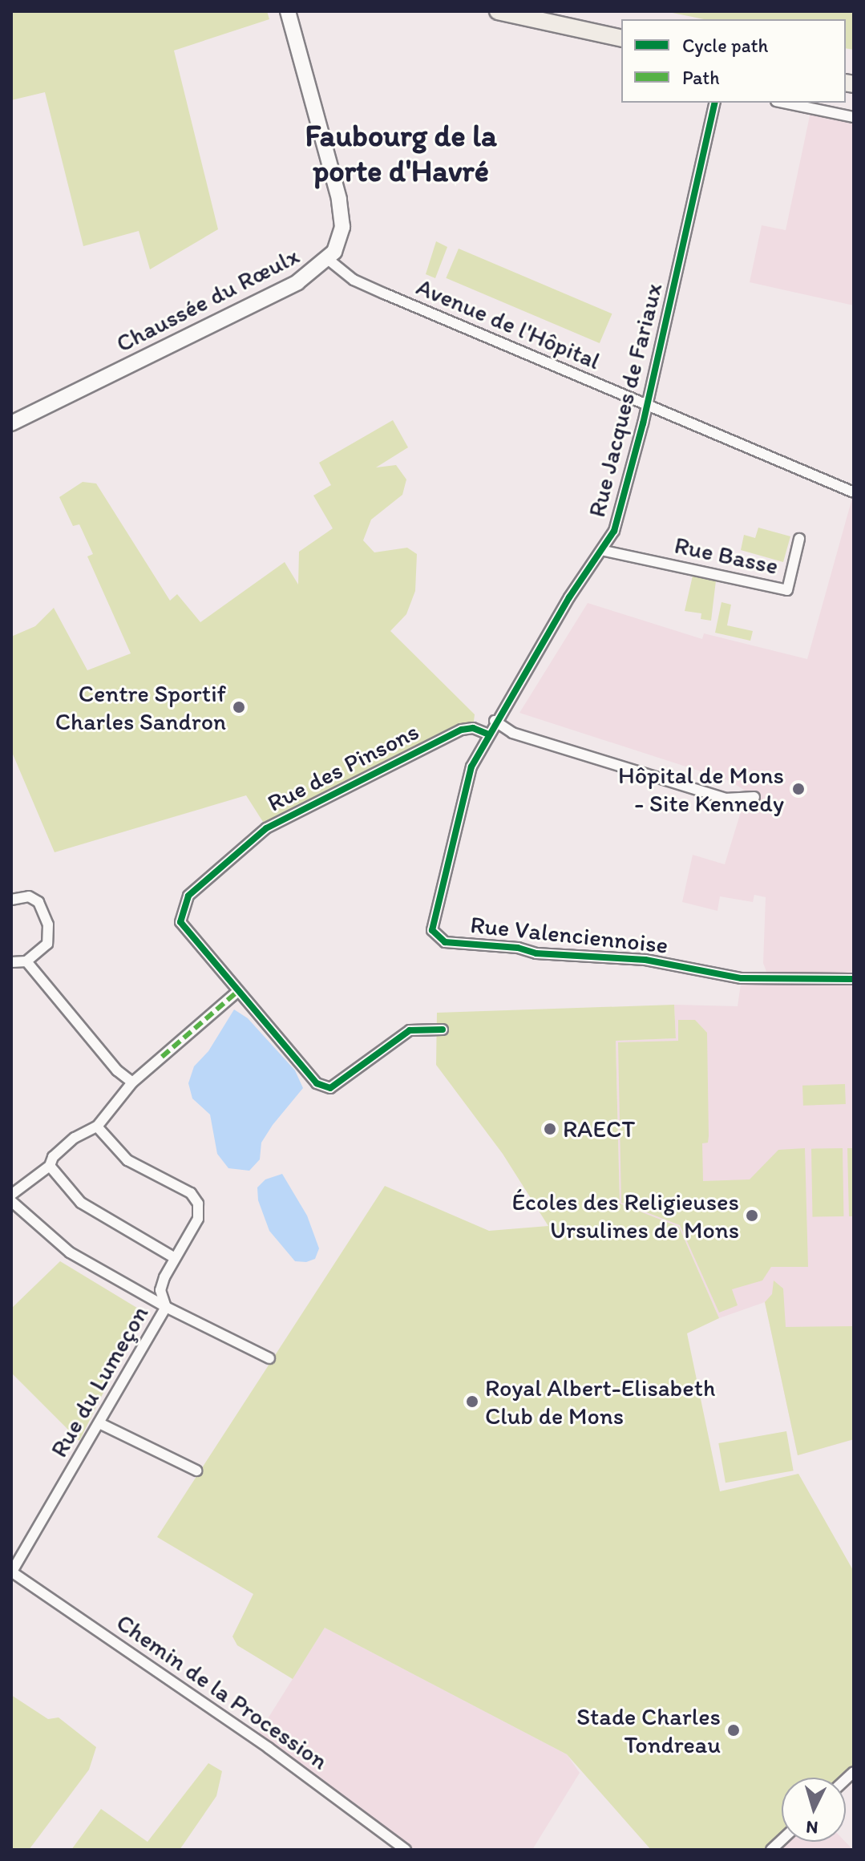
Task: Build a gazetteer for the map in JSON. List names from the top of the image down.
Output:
{
  "streets": {
    "main road": ["Chaussée du Rœulx"],
    "street": [
      "Avenue de l'Hôpital",
      "Rue Jacques de Fariaux",
      "Rue Basse",
      "Rue des Pinsons",
      "Rue Valenciennoise",
      "Rue du Lumeçon",
      "Chemin de la Procession"
    ]
  },
  "crossings": [
    ["Chaussée du Rœulx", "Avenue de l'Hôpital"],
    ["Avenue de l'Hôpital", "Rue Jacques de Fariaux"],
    ["Rue Jacques de Fariaux", "Rue Basse"],
    ["Rue Jacques de Fariaux", "Rue des Pinsons"],
    ["Rue Jacques de Fariaux", "Rue Valenciennoise"],
    ["Rue du Lumeçon", "Chemin de la Procession"]
  ],
  "districts": ["Faubourg de la porte d'Havré"],
  "places": [
    "Centre Sportif Charles Sandron",
    "Hôpital de Mons - Site Kennedy",
    "RAECT",
    "Écoles des Religieuses Ursulines de Mons",
    "Royal Albert-Elisabeth Club de Mons",
    "Stade Charles Tondreau"
  ],
  "legend": ["Cycle path", "Path"],
  "north": "bottom"
}
